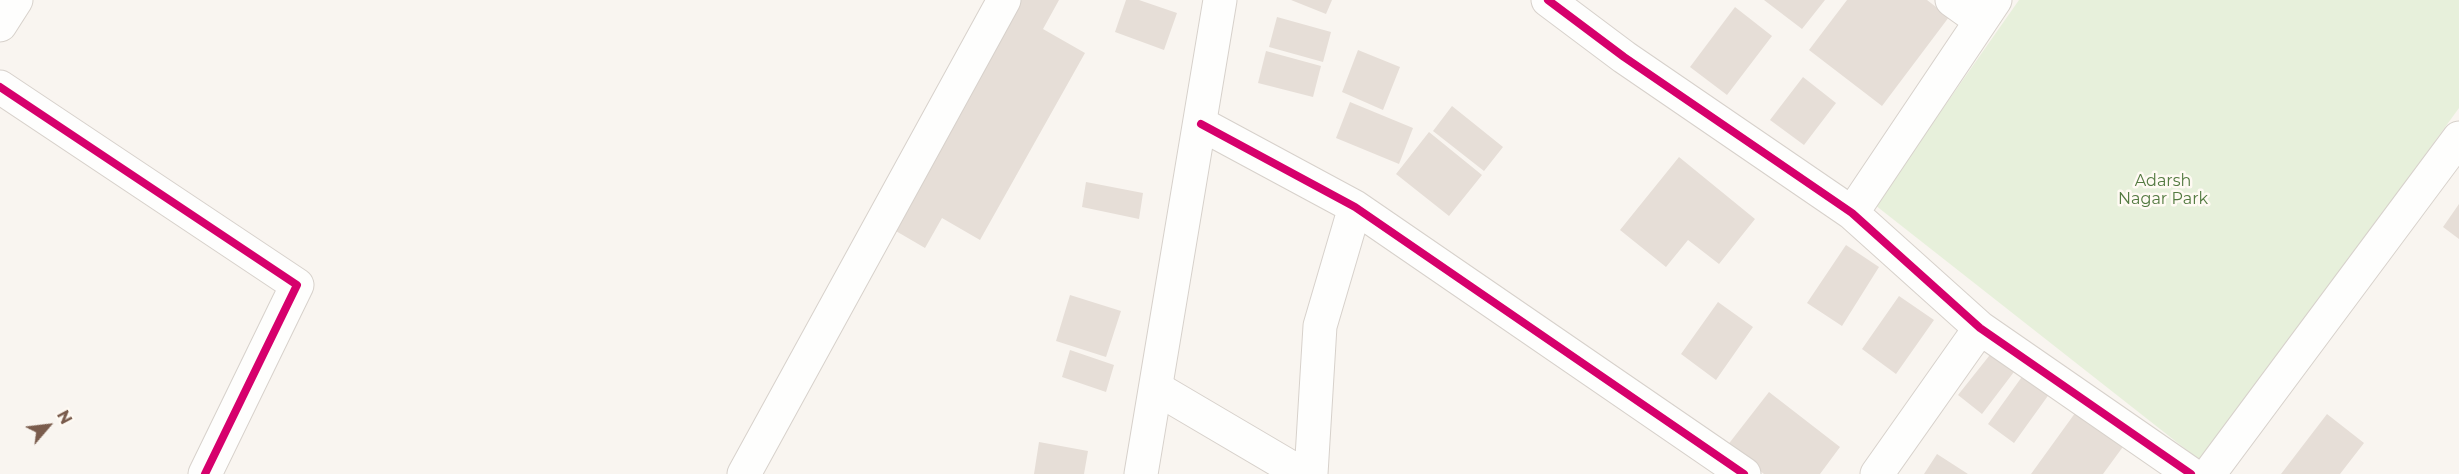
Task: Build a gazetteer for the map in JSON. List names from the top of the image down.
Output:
{
  "parks": ["Adarsh Nagar Park"],
  "north": "top right"
}
